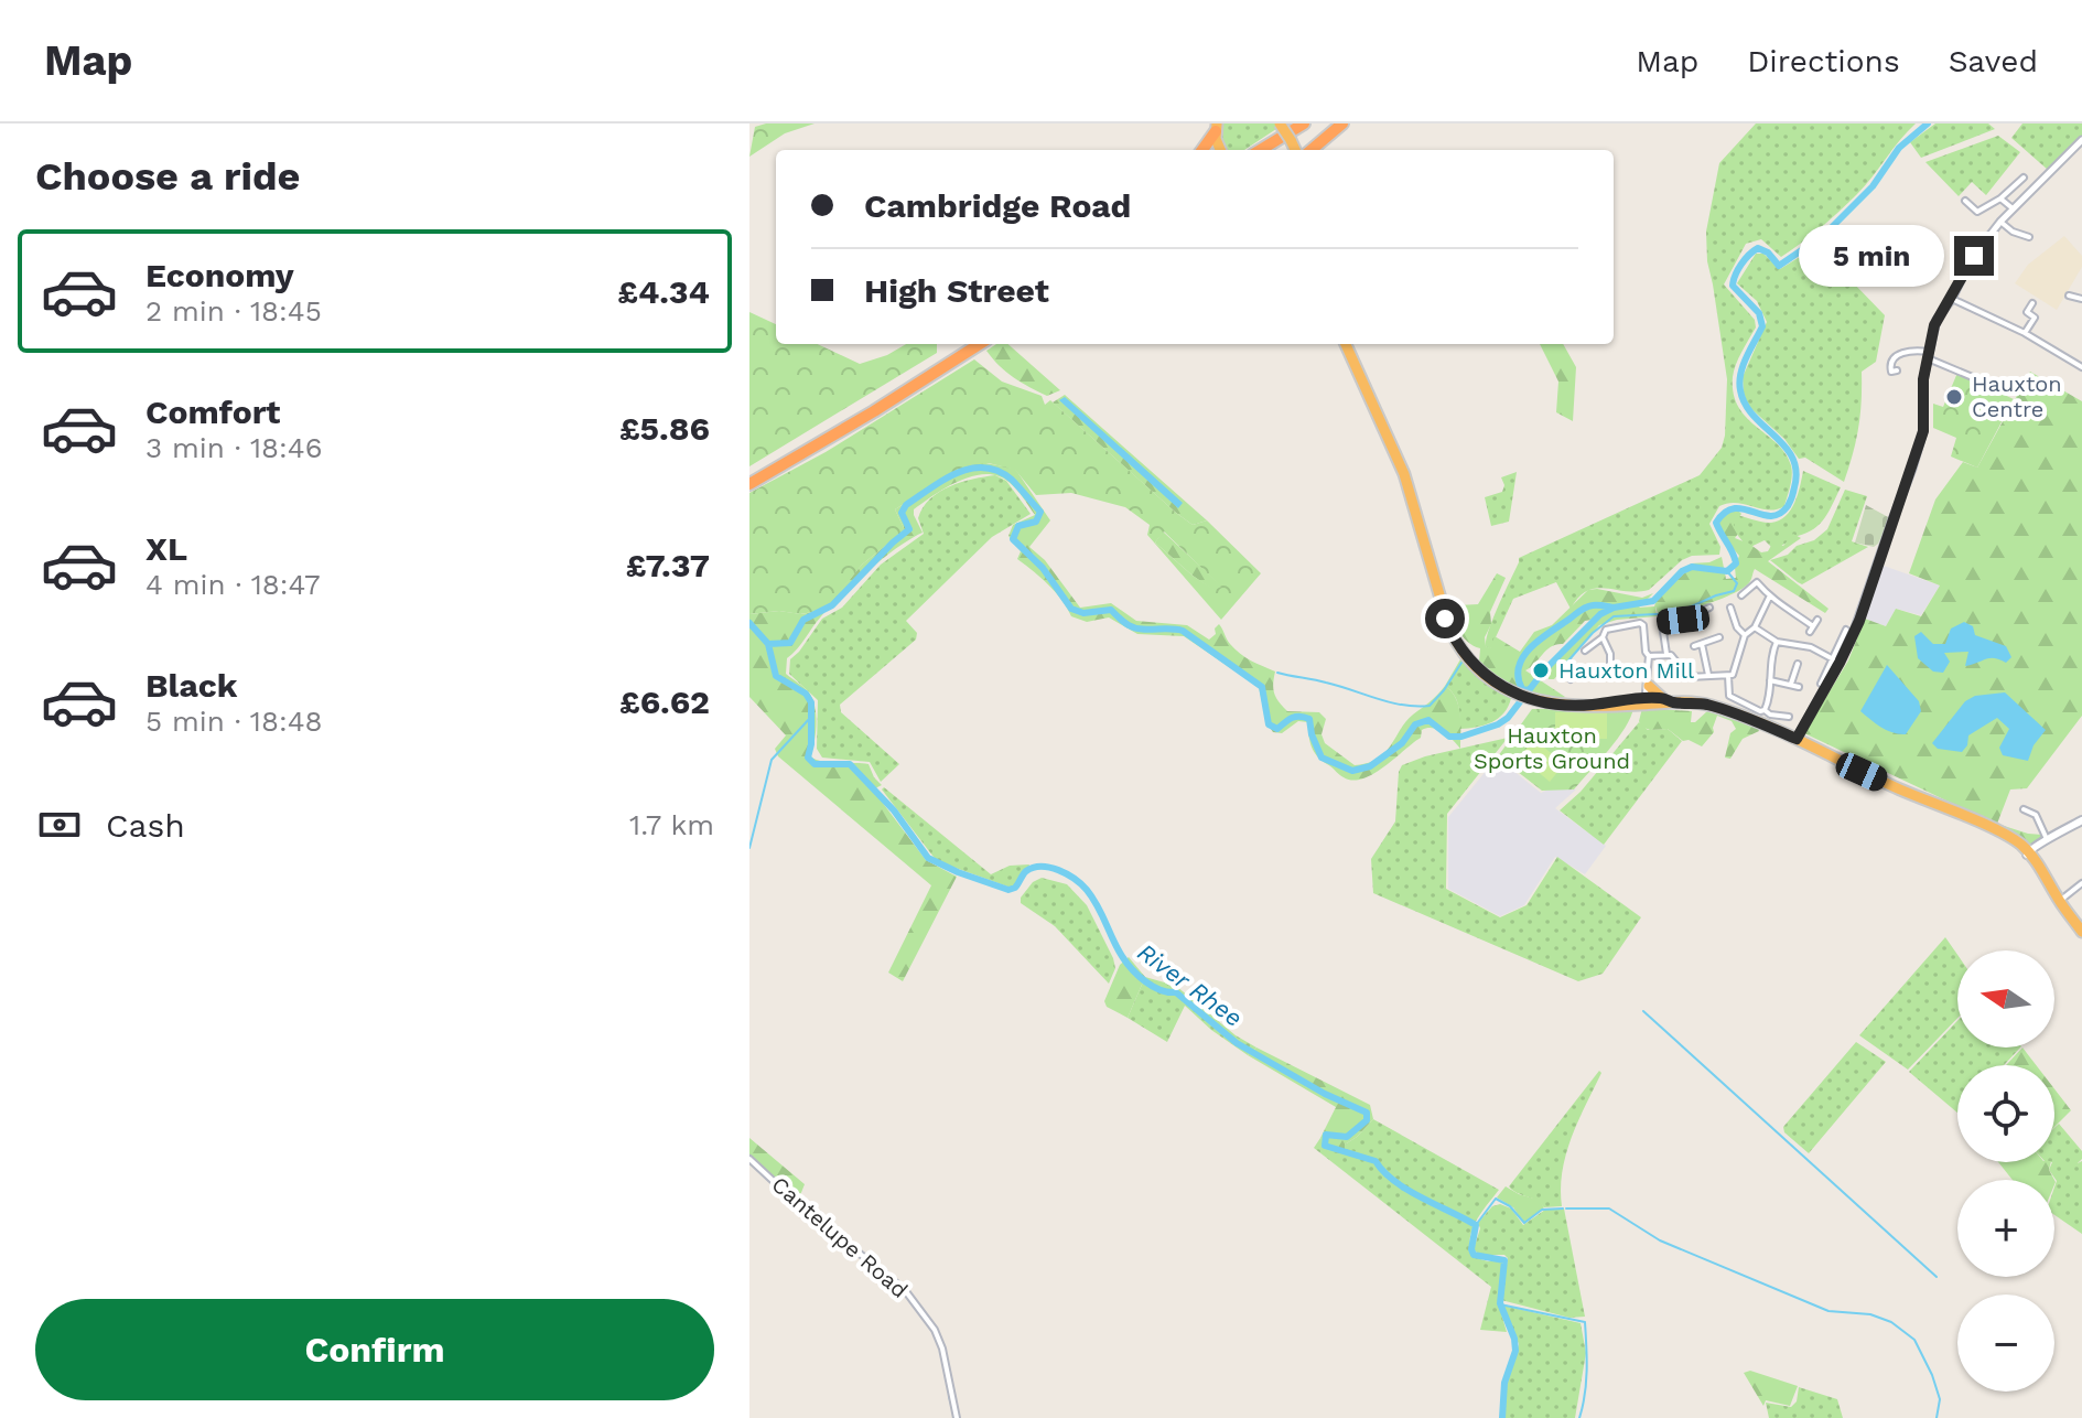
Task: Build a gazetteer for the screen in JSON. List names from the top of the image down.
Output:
{
  "streets": {
    "street": ["Cantelupe Road"]
  },
  "water": ["River Rhee"],
  "parks": ["Hauxton Sports Ground"],
  "places": ["Hauxton Centre", "Hauxton Mill"],
  "north": "left",
  "page": {
    "header": "Map",
    "nav": ["Map", "Directions", "Saved"],
    "heading": "Choose a ride",
    "banner": ["Cambridge Road", "High Street"],
    "bubble": "5 min",
    "list": [
      {
        "name": "Economy",
        "note": "2 min · 18:45",
        "value": "£4.34"
      },
      {
        "name": "Comfort",
        "note": "3 min · 18:46",
        "value": "£5.86"
      },
      {
        "name": "XL",
        "note": "4 min · 18:47",
        "value": "£7.37"
      },
      {
        "name": "Black",
        "note": "5 min · 18:48",
        "value": "£6.62"
      }
    ],
    "pay": ["Cash", "1.7 km"],
    "map_buttons": ["+", "−"],
    "buttons": "Confirm"
  }
}
